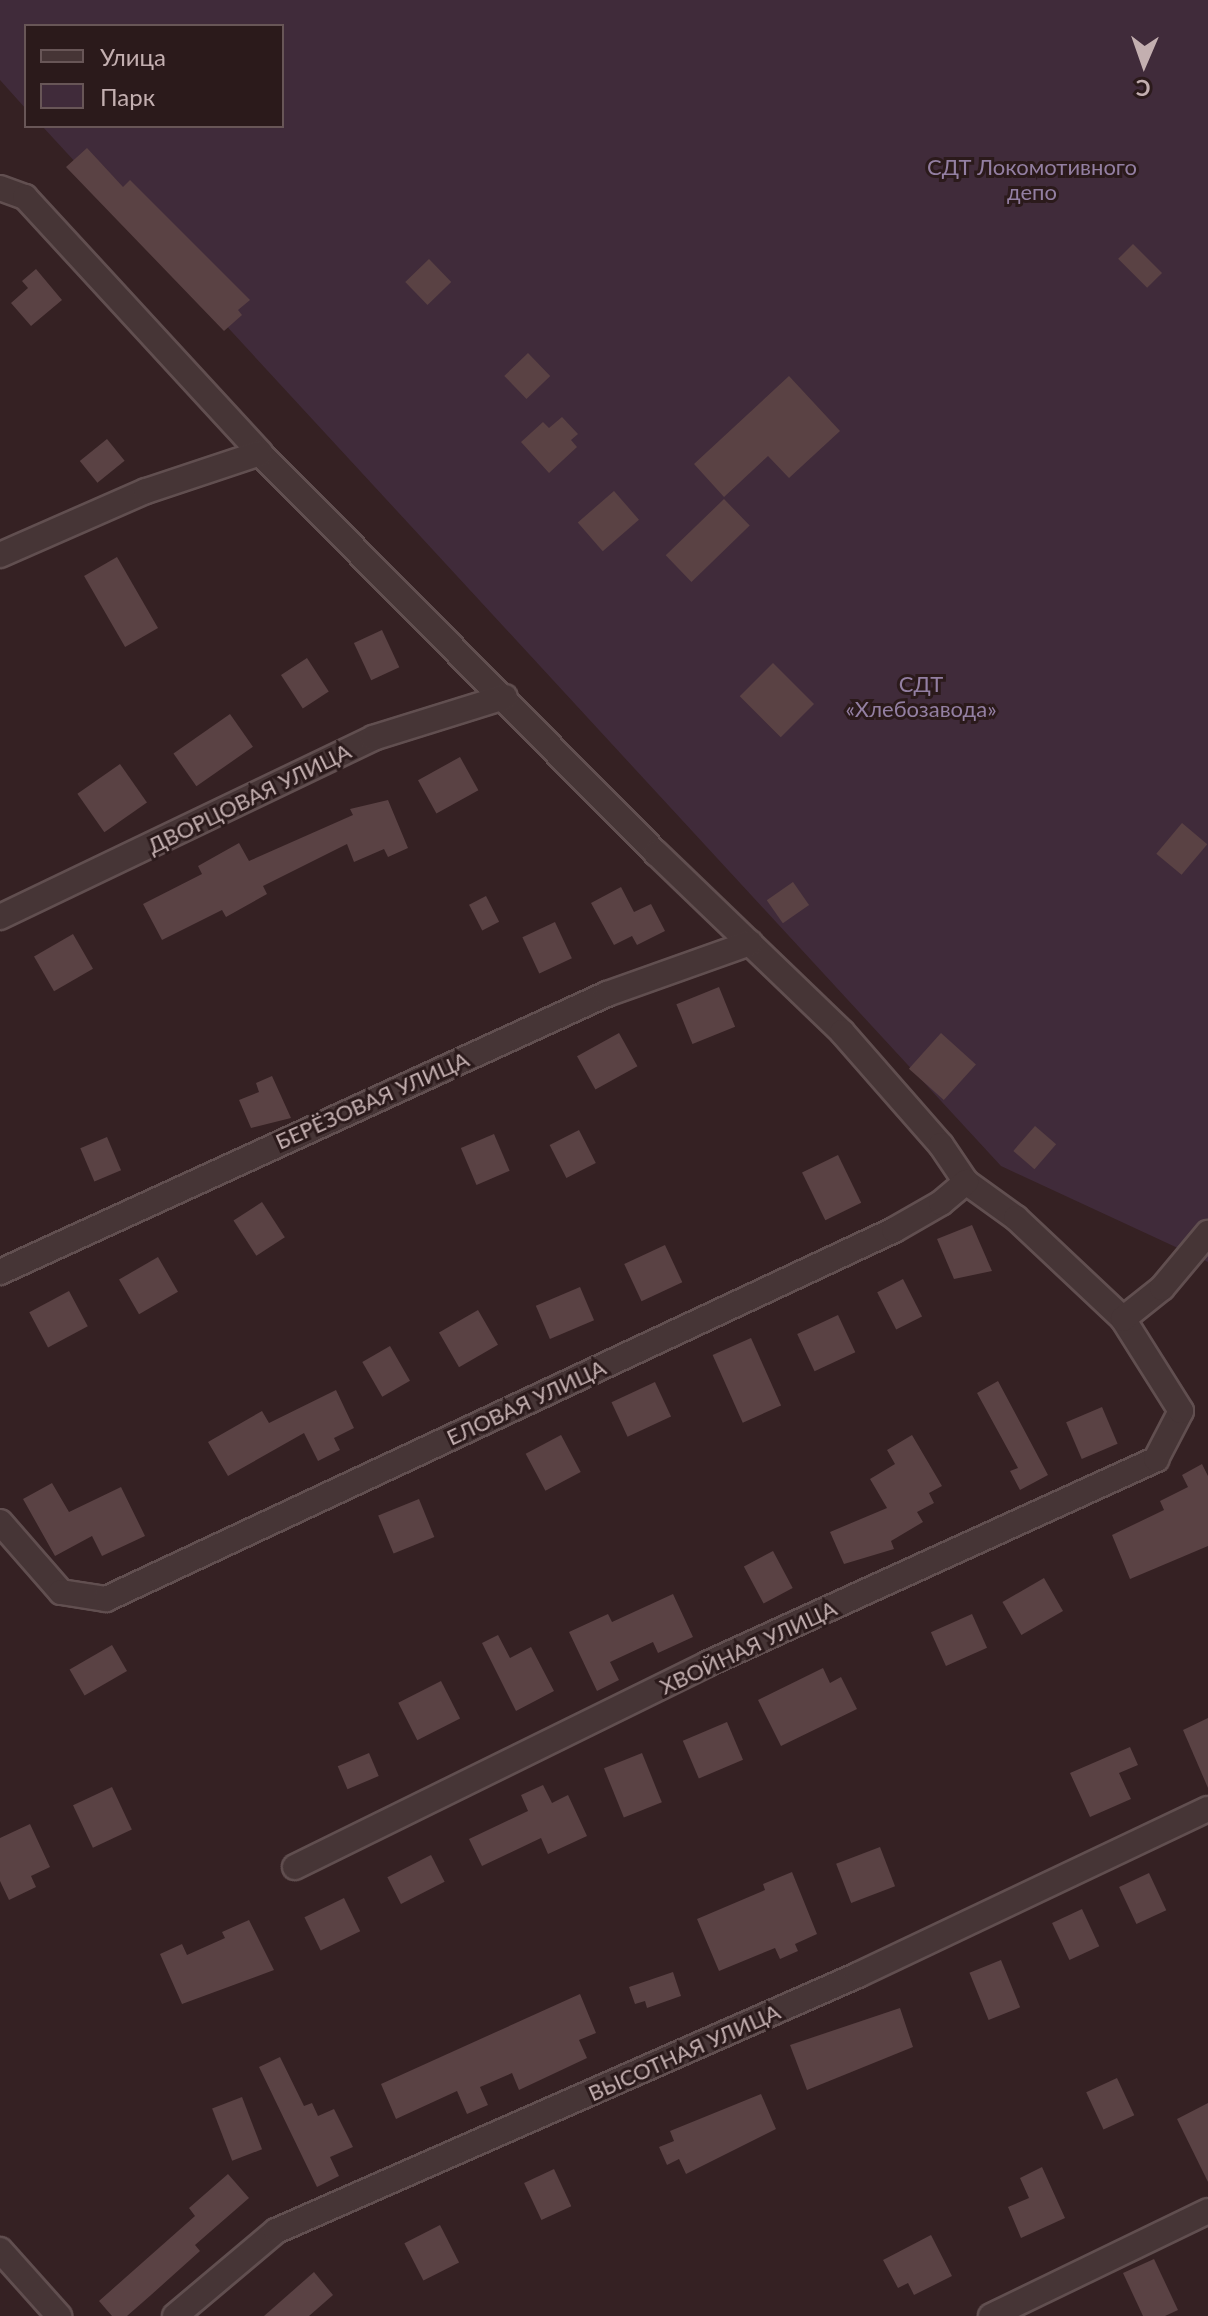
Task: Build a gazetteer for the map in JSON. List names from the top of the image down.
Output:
{
  "streets": {
    "street": [
      "ДВОРЦОВАЯ УЛИЦА",
      "БЕРЁЗОВАЯ УЛИЦА",
      "ЕЛОВАЯ УЛИЦА",
      "ХВОЙНАЯ УЛИЦА",
      "ВЫСОТНАЯ УЛИЦА"
    ]
  },
  "parks": ["СДТ Локомотивного депо", "СДТ «Хлебозавода»"],
  "legend": ["Улица", "Парк"],
  "north": "bottom"
}
